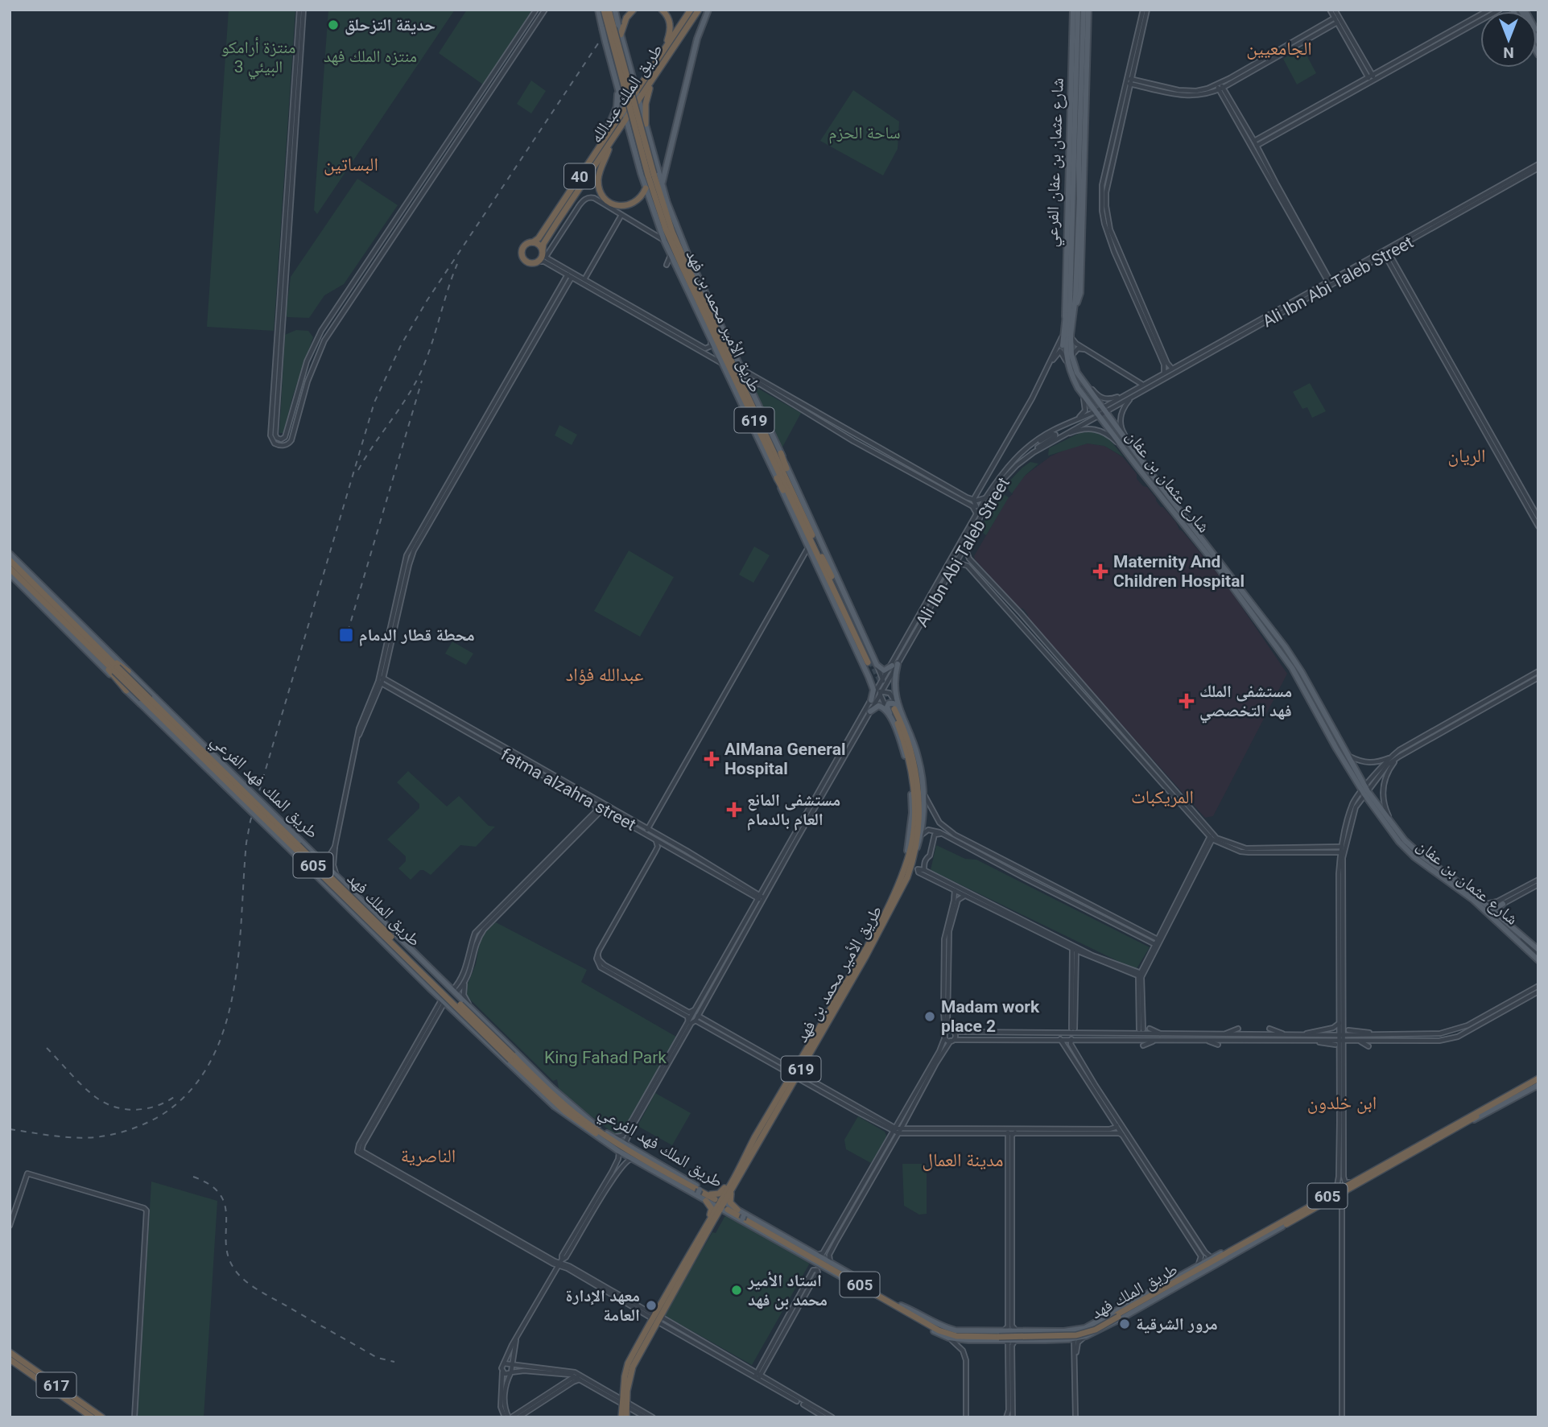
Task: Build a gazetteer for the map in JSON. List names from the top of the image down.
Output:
{
  "streets": {
    "highway": [
      "طريق الملك عبدالله",
      "40",
      "طريق الأمير محمد بن فهد",
      "619",
      "605",
      "طريق الملك فهد",
      "617"
    ],
    "main road": ["شارع عثمان بن عفان الفرعي", "شارع عثمان بن عفان", "طريق الملك فهد الفرعي"],
    "street": ["Ali Ibn Abi Taleb Street", "fatma alzahra street"]
  },
  "crossings": [
    ["شارع عثمان بن عفان الفرعي", "شارع عثمان بن عفان"],
    ["Ali Ibn Abi Taleb Street", "شارع عثمان بن عفان"],
    ["Ali Ibn Abi Taleb Street", "fatma alzahra street"],
    ["طريق الأمير محمد بن فهد", "طريق الملك فهد الفرعي"],
    ["طريق الأمير محمد بن فهد", "طريق الملك فهد"],
    ["طريق الملك فهد الفرعي", "طريق الملك فهد"]
  ],
  "districts": [
    "الجامعيين",
    "البساتين",
    "الريان",
    "عبدالله فؤاد",
    "المريكبات",
    "ابن خلدون",
    "الناصرية",
    "مدينة العمال"
  ],
  "parks": [
    "منتزة أرامكو البيئي 3",
    "منتزه الملك فهد",
    "ساحة الحزم",
    "King Fahad Park"
  ],
  "places": {
    "other": [
      "حديقة التزحلق",
      "Madam work place 2",
      "استاد الأمير محمد بن فهد",
      "معهد الإدارة العامة",
      "مرور الشرقية"
    ],
    "health": [
      "Maternity And Children Hospital",
      "مستشفى الملك فهد التخصصي",
      "AlMana General Hospital",
      "مستشفى المانع العام بالدمام"
    ],
    "transit": ["محطة قطار الدمام"]
  },
  "north": "bottom"
}
